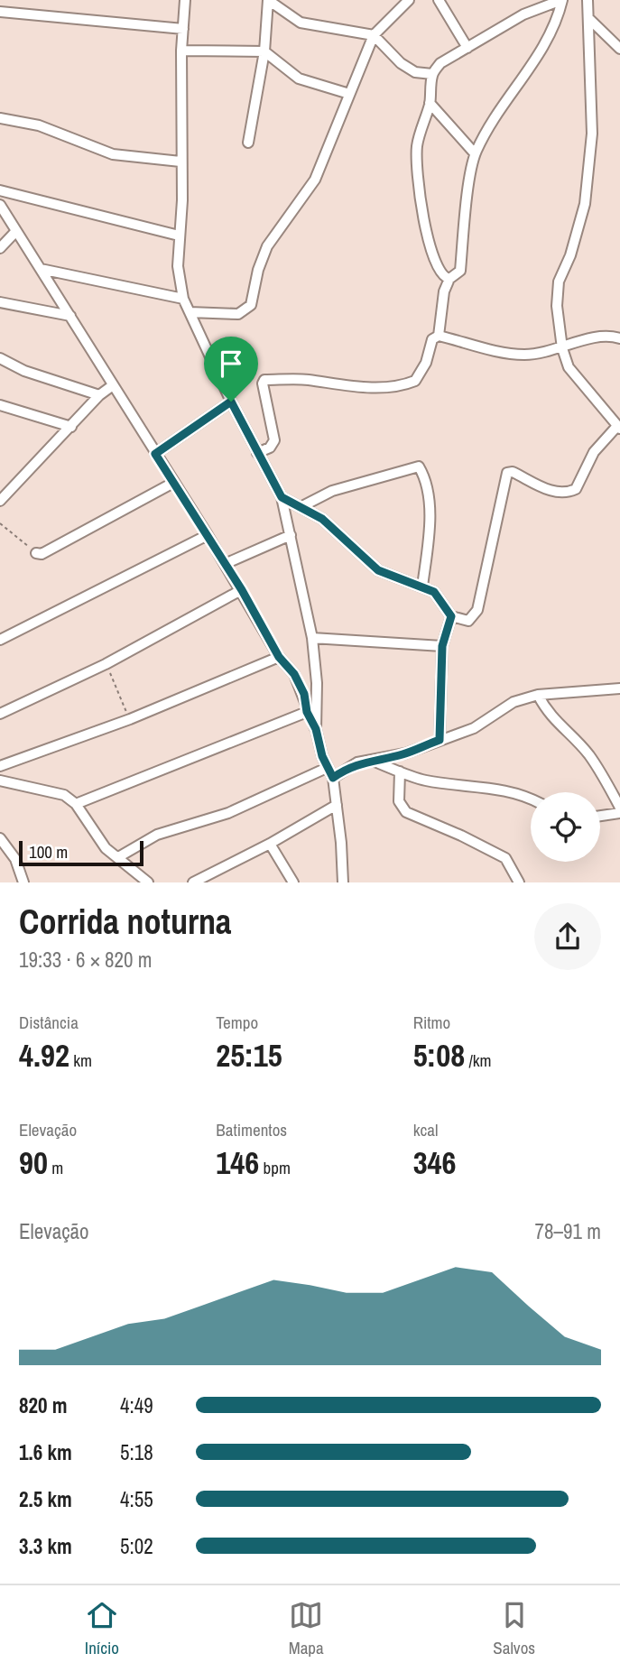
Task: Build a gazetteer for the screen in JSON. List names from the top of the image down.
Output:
{
  "scale_bar": "100 m",
  "page": {
    "scale": "100 m",
    "heading": ["Corrida noturna", "19:33 · 6 × 820 m"],
    "stats": [
      ["Distância", "4.92 km"],
      ["Tempo", "25:15"],
      ["Ritmo", "5:08 /km"],
      ["Elevação", "90 m"],
      ["Batimentos", "146 bpm"],
      ["kcal", "346"]
    ],
    "chart": ["Elevação", "78–91 m"],
    "list": [
      {
        "name": "820 m",
        "note": "4:49"
      },
      {
        "name": "1.6 km",
        "note": "5:18"
      },
      {
        "name": "2.5 km",
        "note": "4:55"
      },
      {
        "name": "3.3 km",
        "note": "5:02"
      }
    ],
    "tabs": ["Início", "Mapa", "Salvos"]
  }
}
